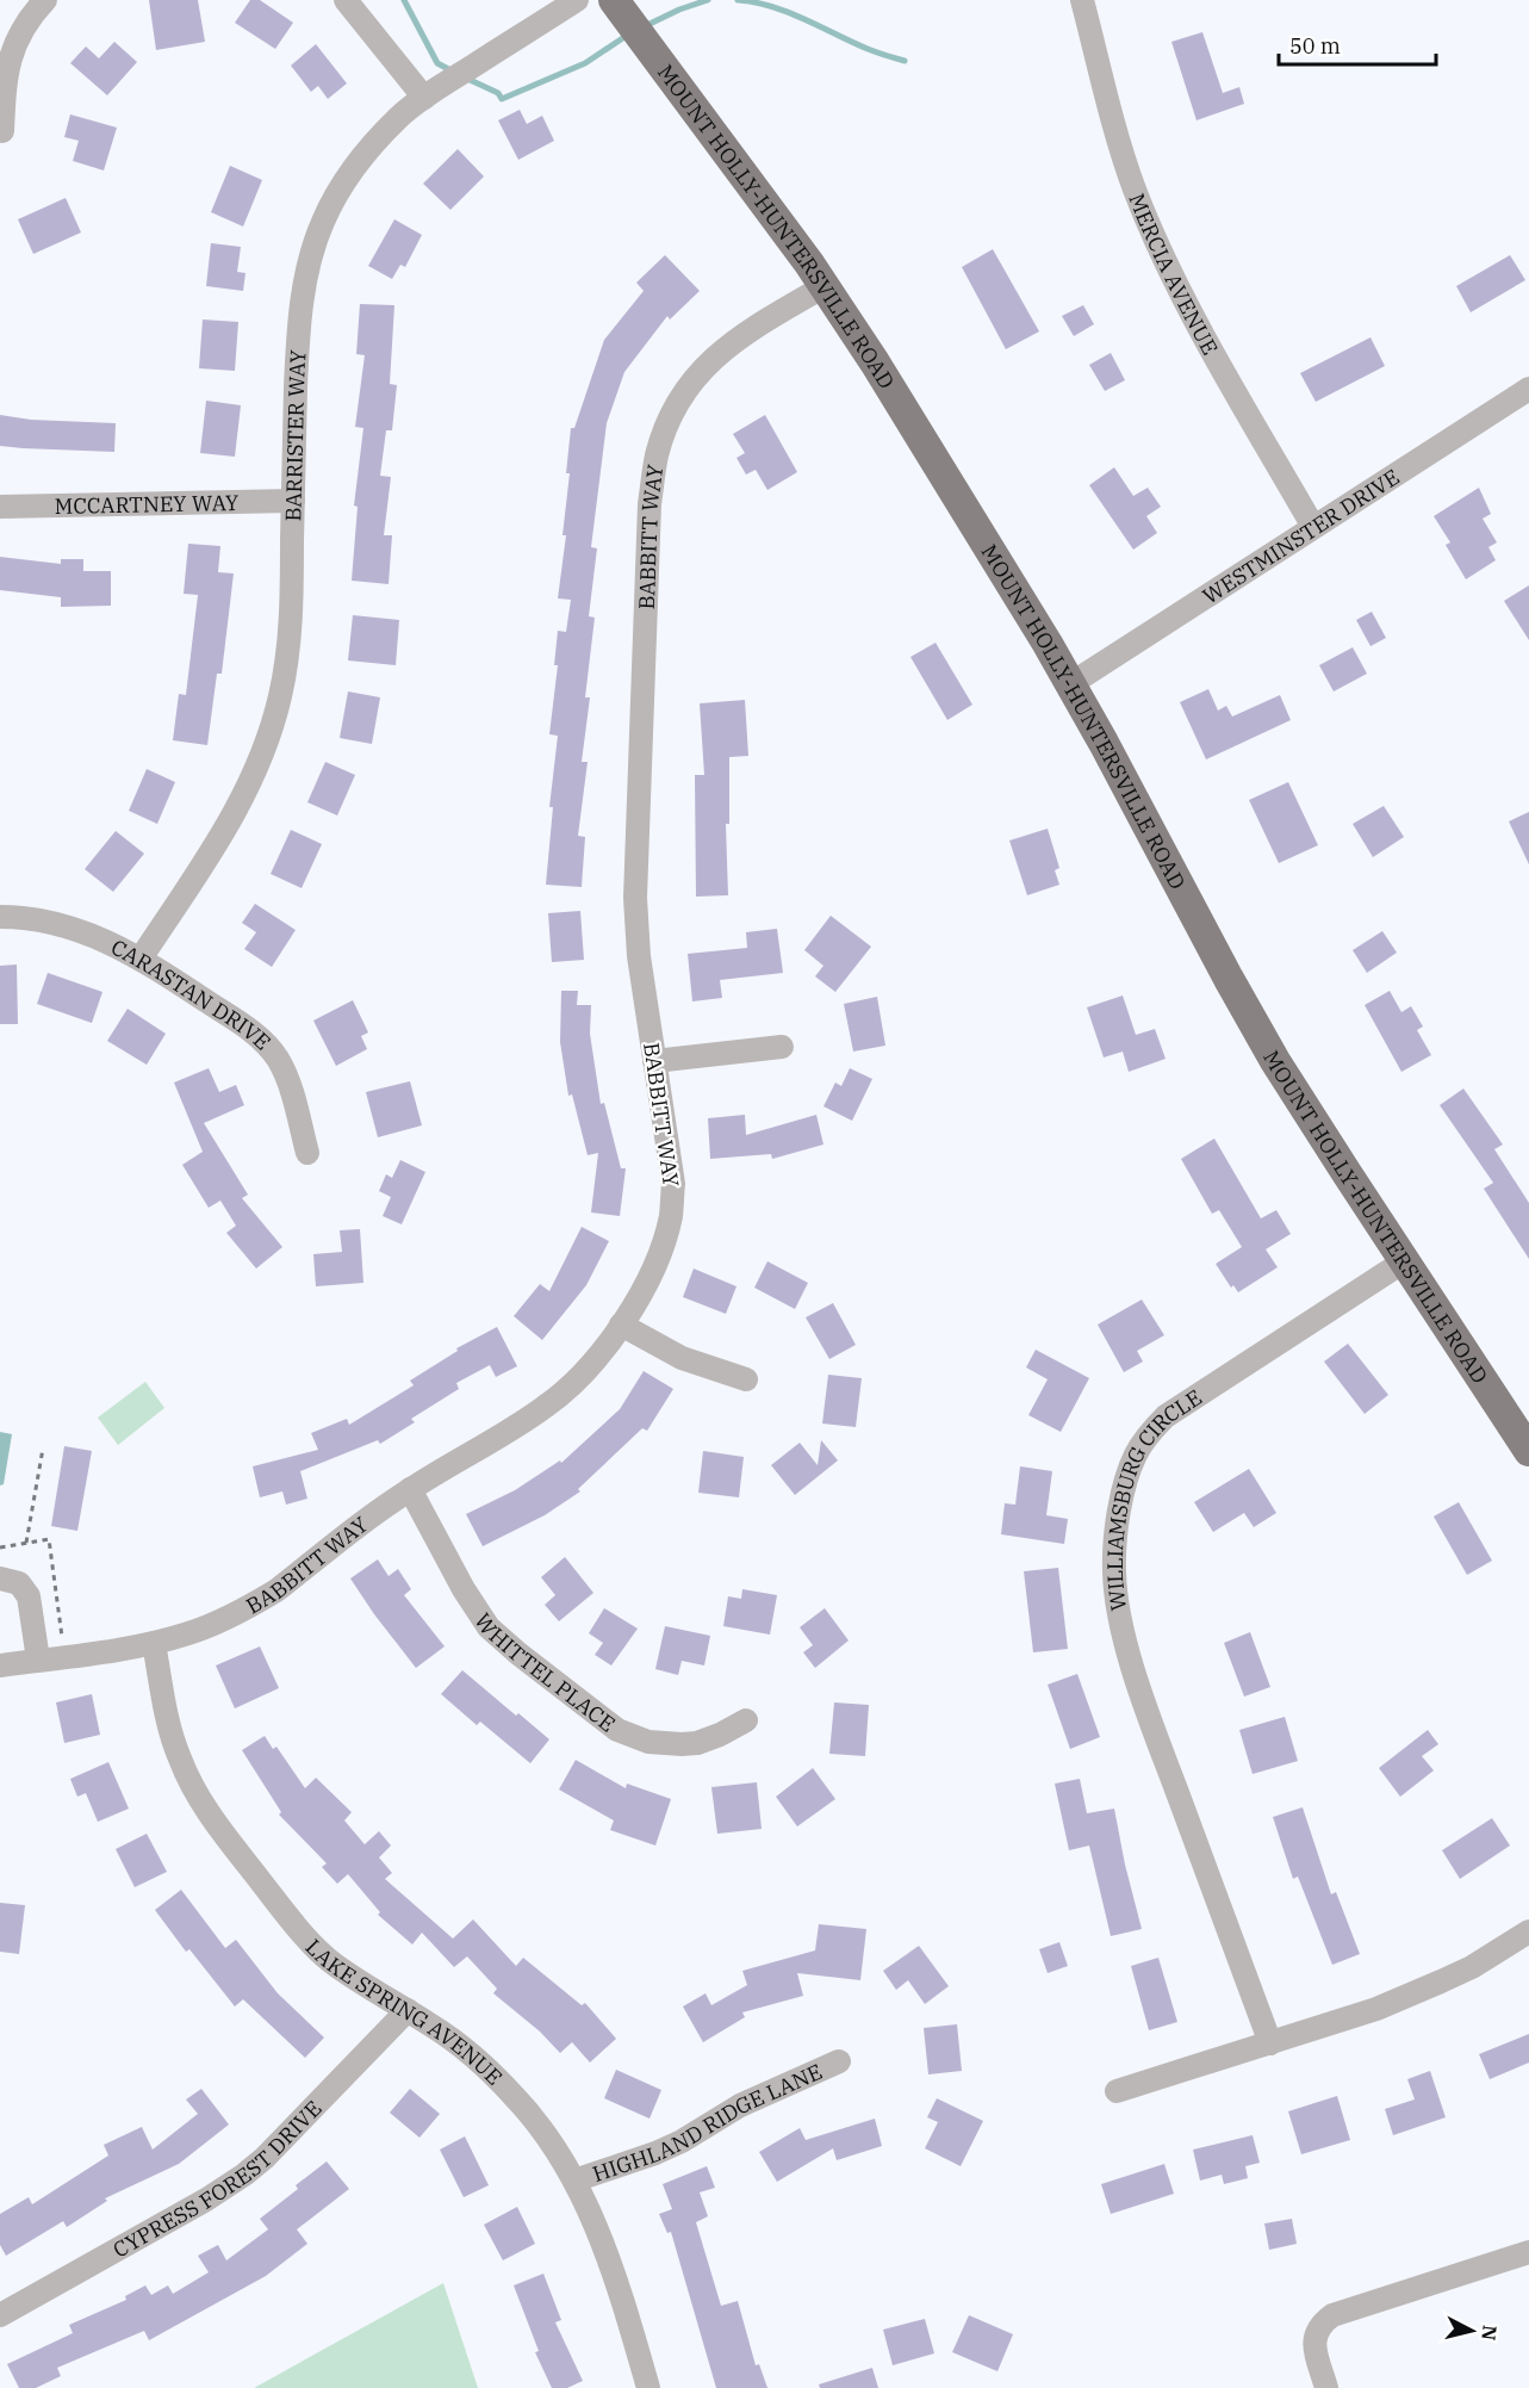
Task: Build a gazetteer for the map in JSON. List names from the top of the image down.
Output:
{
  "streets": {
    "main road": ["MOUNT HOLLY-HUNTERSVILLE ROAD"],
    "street": [
      "MERCIA AVENUE",
      "BARRISTER WAY",
      "MCCARTNEY WAY",
      "WESTMINSTER DRIVE",
      "BABBITT WAY",
      "CARASTAN DRIVE",
      "WILLIAMSBURG CIRCLE",
      "WHITTEL PLACE",
      "LAKE SPRING AVENUE",
      "HIGHLAND RIDGE LANE",
      "CYPRESS FOREST DRIVE"
    ]
  },
  "crossings": [
    ["MOUNT HOLLY-HUNTERSVILLE ROAD", "WESTMINSTER DRIVE"],
    ["MOUNT HOLLY-HUNTERSVILLE ROAD", "BABBITT WAY"],
    ["MOUNT HOLLY-HUNTERSVILLE ROAD", "WILLIAMSBURG CIRCLE"],
    ["MERCIA AVENUE", "WESTMINSTER DRIVE"],
    ["BARRISTER WAY", "MCCARTNEY WAY"],
    ["BARRISTER WAY", "CARASTAN DRIVE"],
    ["BABBITT WAY", "WHITTEL PLACE"],
    ["BABBITT WAY", "LAKE SPRING AVENUE"],
    ["LAKE SPRING AVENUE", "HIGHLAND RIDGE LANE"],
    ["LAKE SPRING AVENUE", "CYPRESS FOREST DRIVE"]
  ],
  "scale_bar": "50 m",
  "north": "right"
}
